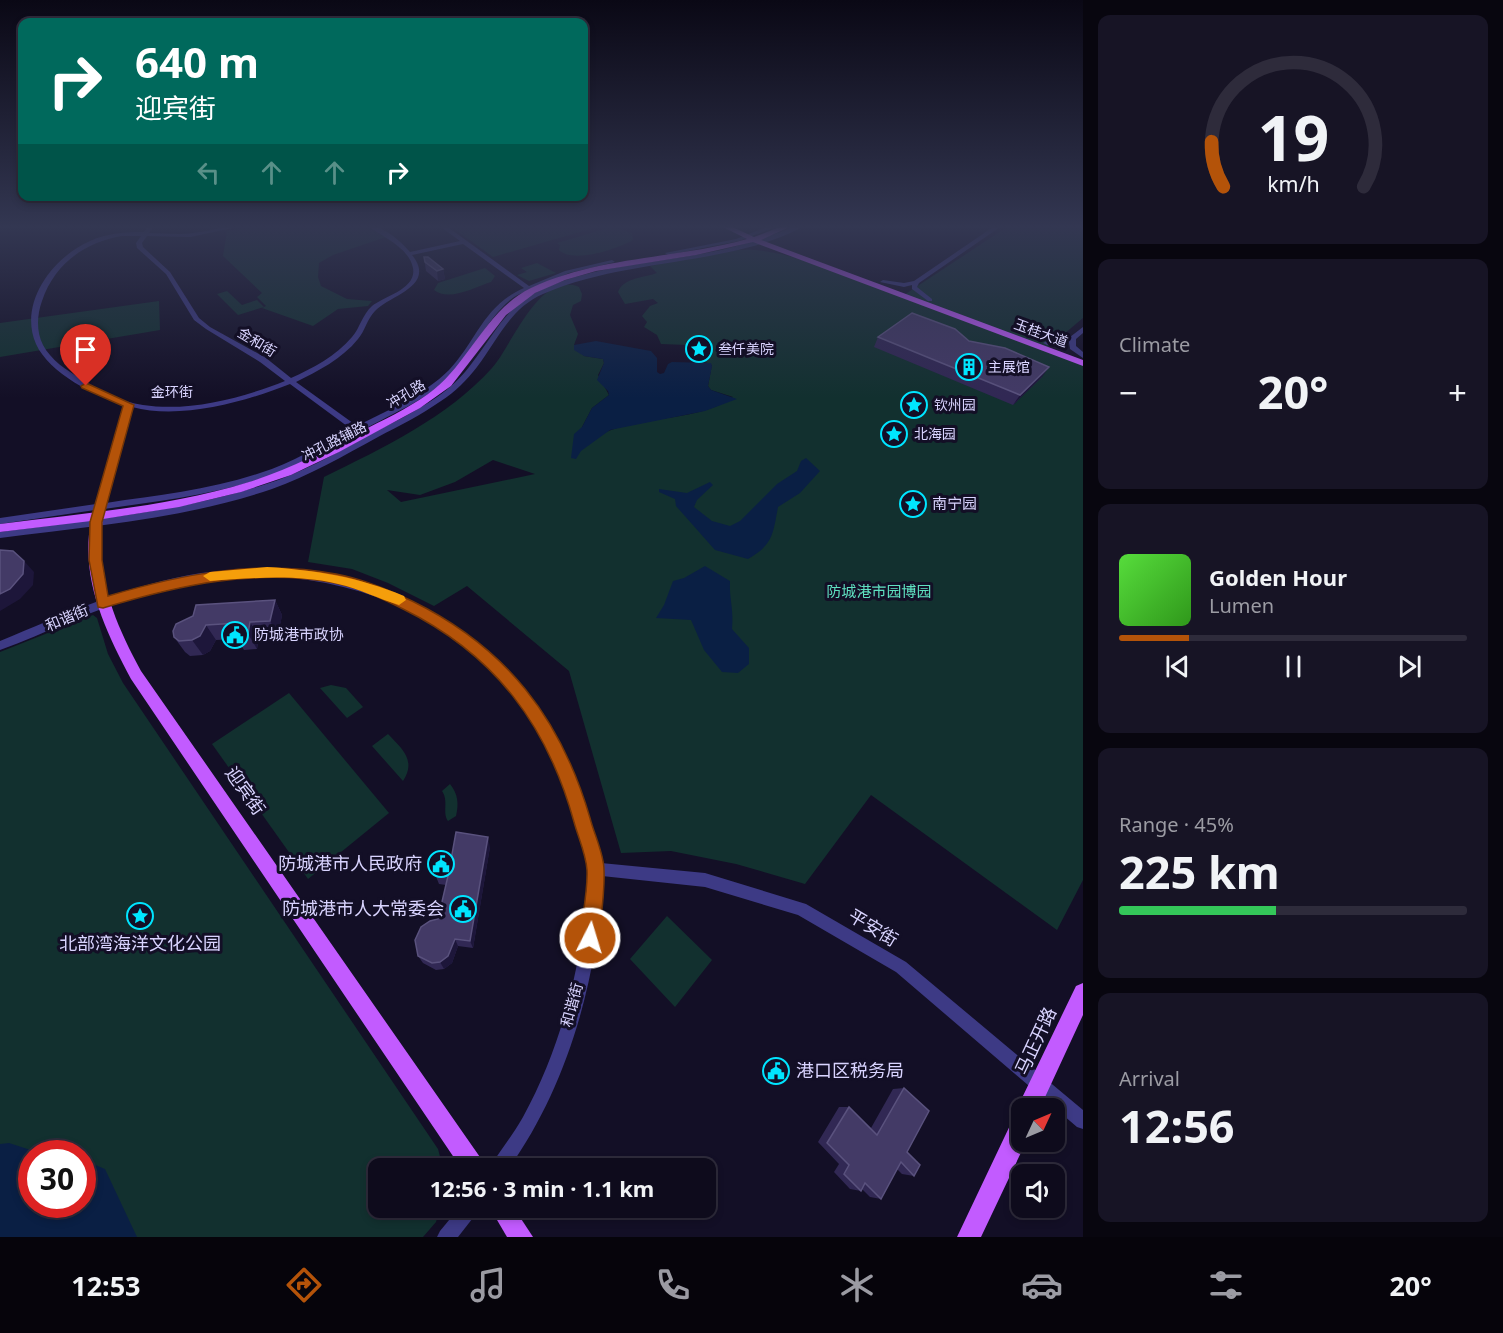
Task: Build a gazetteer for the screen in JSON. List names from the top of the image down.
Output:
{
  "streets": {
    "main road": [
      "玉桂大道",
      "冲孔路",
      "迎宾街",
      "马正开路"
    ],
    "street": [
      "金和街",
      "金环街",
      "冲孔路辅路",
      "和谐街",
      "平安街"
    ]
  },
  "crossings": [
    ["金和街", "金环街"],
    ["金和街", "冲孔路"],
    ["金和街", "冲孔路辅路"],
    ["金环街", "迎宾街"],
    ["冲孔路", "冲孔路辅路"],
    ["冲孔路", "迎宾街"],
    ["冲孔路辅路", "迎宾街"],
    ["和谐街", "迎宾街"],
    ["和谐街", "平安街"],
    ["平安街", "马正开路"]
  ],
  "parks": ["防城港市园博园"],
  "places": {
    "place": [
      "叁仟美院",
      "钦州园",
      "北海园",
      "南宁园",
      "北部湾海洋文化公园"
    ],
    "building": ["主展馆"],
    "public building": [
      "防城港市政协",
      "防城港市人民政府",
      "防城港市人大常委会",
      "港口区税务局"
    ]
  },
  "north": "top right",
  "page": {
    "turn": ["640 m", "迎宾街"],
    "tile": [
      "Climate",
      ["Range · 45%", "225 km"],
      ["Arrival", "12:56"]
    ],
    "heat": ["−", "20°", "+"],
    "song": ["Golden Hour", "Lumen"],
    "limit": "30",
    "trip": "12:56 · 3 min · 1.1 km",
    "tabs": ["12:53", "20°"],
    "gauge": ["19", "km/h"]
  }
}
